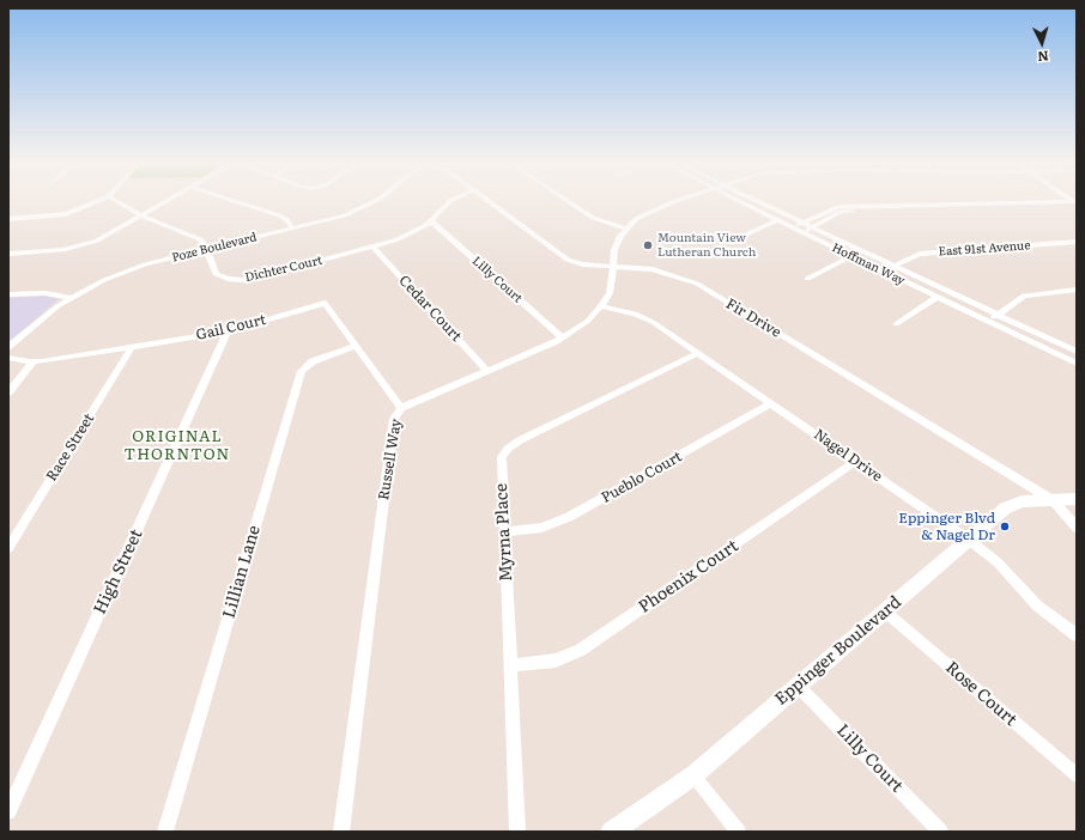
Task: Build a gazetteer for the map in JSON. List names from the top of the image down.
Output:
{
  "streets": {
    "street": [
      "Poze Boulevard",
      "East 91st Avenue",
      "Hoffman Way",
      "Dichter Court",
      "Lilly Court",
      "Cedar Court",
      "Fir Drive",
      "Gail Court",
      "Race Street",
      "Nagel Drive",
      "Russell Way",
      "Pueblo Court",
      "Myrna Place",
      "High Street",
      "Lillian Lane",
      "Phoenix Court",
      "Eppinger Boulevard",
      "Rose Court"
    ]
  },
  "crossings": [
    ["Poze Boulevard", "Dichter Court"],
    ["East 91st Avenue", "Hoffman Way"],
    ["Dichter Court", "Lilly Court"],
    ["Dichter Court", "Cedar Court"],
    ["Lilly Court", "Russell Way"],
    ["Lilly Court", "Eppinger Boulevard"],
    ["Cedar Court", "Russell Way"],
    ["Fir Drive", "Russell Way"],
    ["Fir Drive", "Eppinger Boulevard"],
    ["Gail Court", "Race Street"],
    ["Gail Court", "Russell Way"],
    ["Gail Court", "High Street"],
    ["Gail Court", "Lillian Lane"],
    ["Nagel Drive", "Russell Way"],
    ["Nagel Drive", "Pueblo Court"],
    ["Nagel Drive", "Myrna Place"],
    ["Nagel Drive", "Phoenix Court"],
    ["Nagel Drive", "Eppinger Boulevard"],
    ["Pueblo Court", "Myrna Place"],
    ["Myrna Place", "Phoenix Court"],
    ["Eppinger Boulevard", "Rose Court"]
  ],
  "districts": ["ORIGINAL THORNTON"],
  "places": ["Mountain View Lutheran Church", "Eppinger Blvd & Nagel Dr"],
  "north": "bottom"
}
